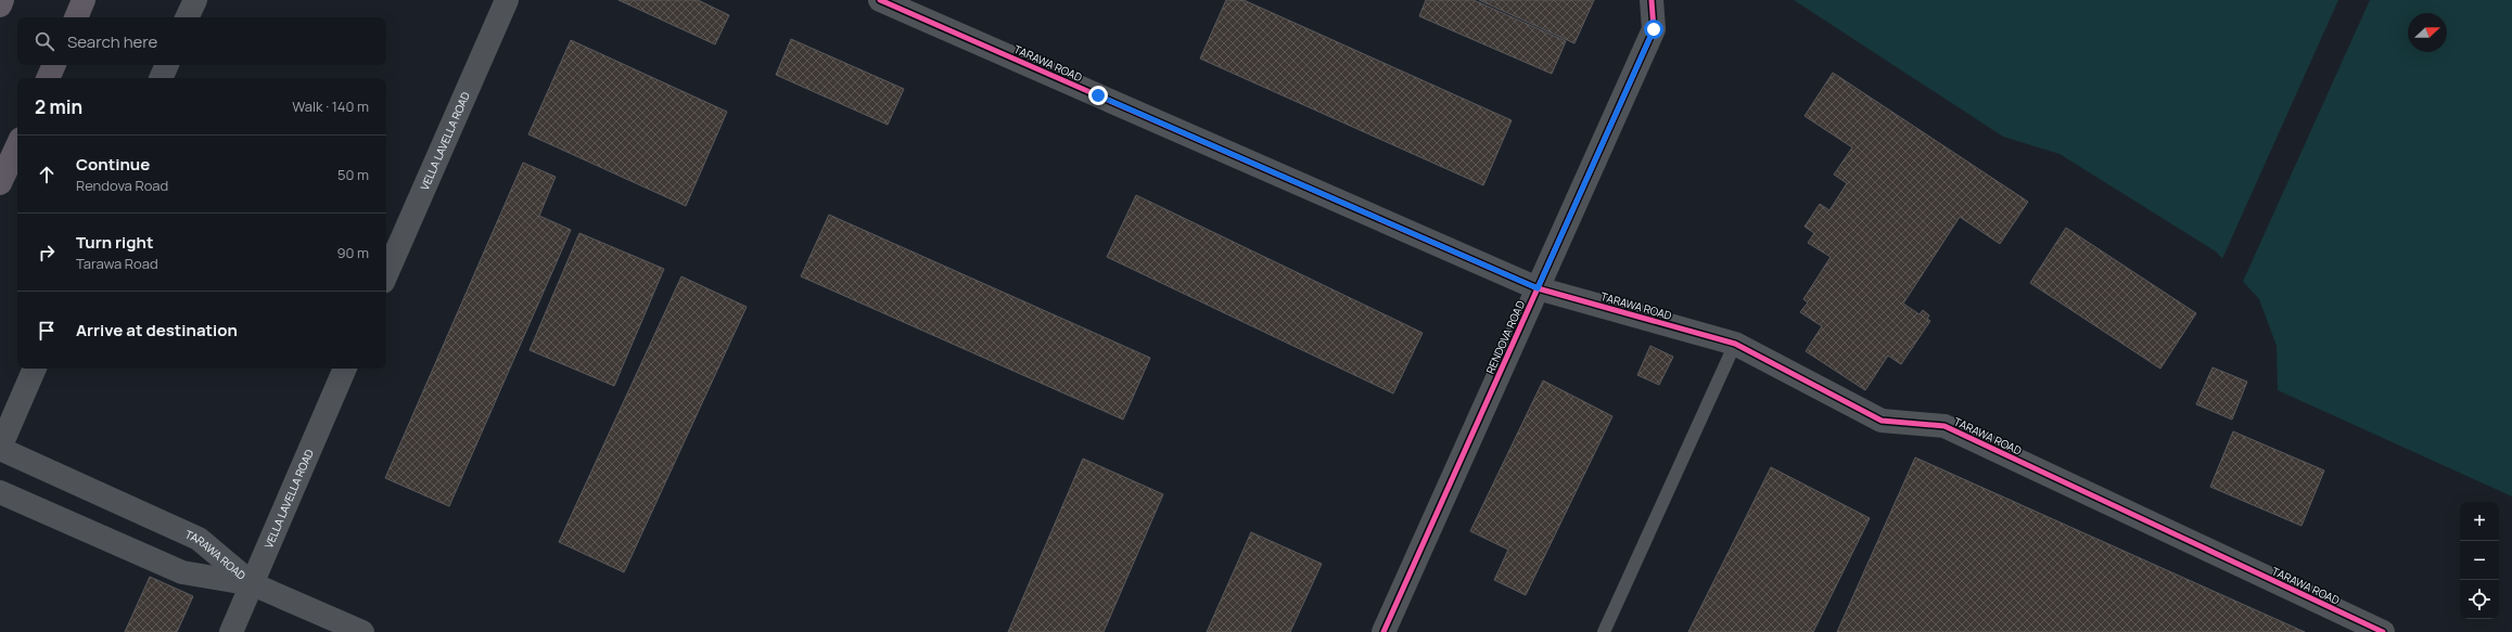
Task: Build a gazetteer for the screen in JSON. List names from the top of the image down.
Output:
{
  "streets": {
    "street": ["TARAWA ROAD", "VELLA LAVELLA ROAD", "RENDOVA ROAD"]
  },
  "crossings": [
    ["TARAWA ROAD", "VELLA LAVELLA ROAD"],
    ["TARAWA ROAD", "RENDOVA ROAD"]
  ],
  "north": "right",
  "page": {
    "search": "Search here",
    "heading": ["2 min", "Walk · 140 m"],
    "list": [
      ["Continue", "Rendova Road", "50 m"],
      ["Turn right", "Tarawa Road", "90 m"],
      "Arrive at destination"
    ],
    "map_buttons": ["+", "−"]
  }
}
